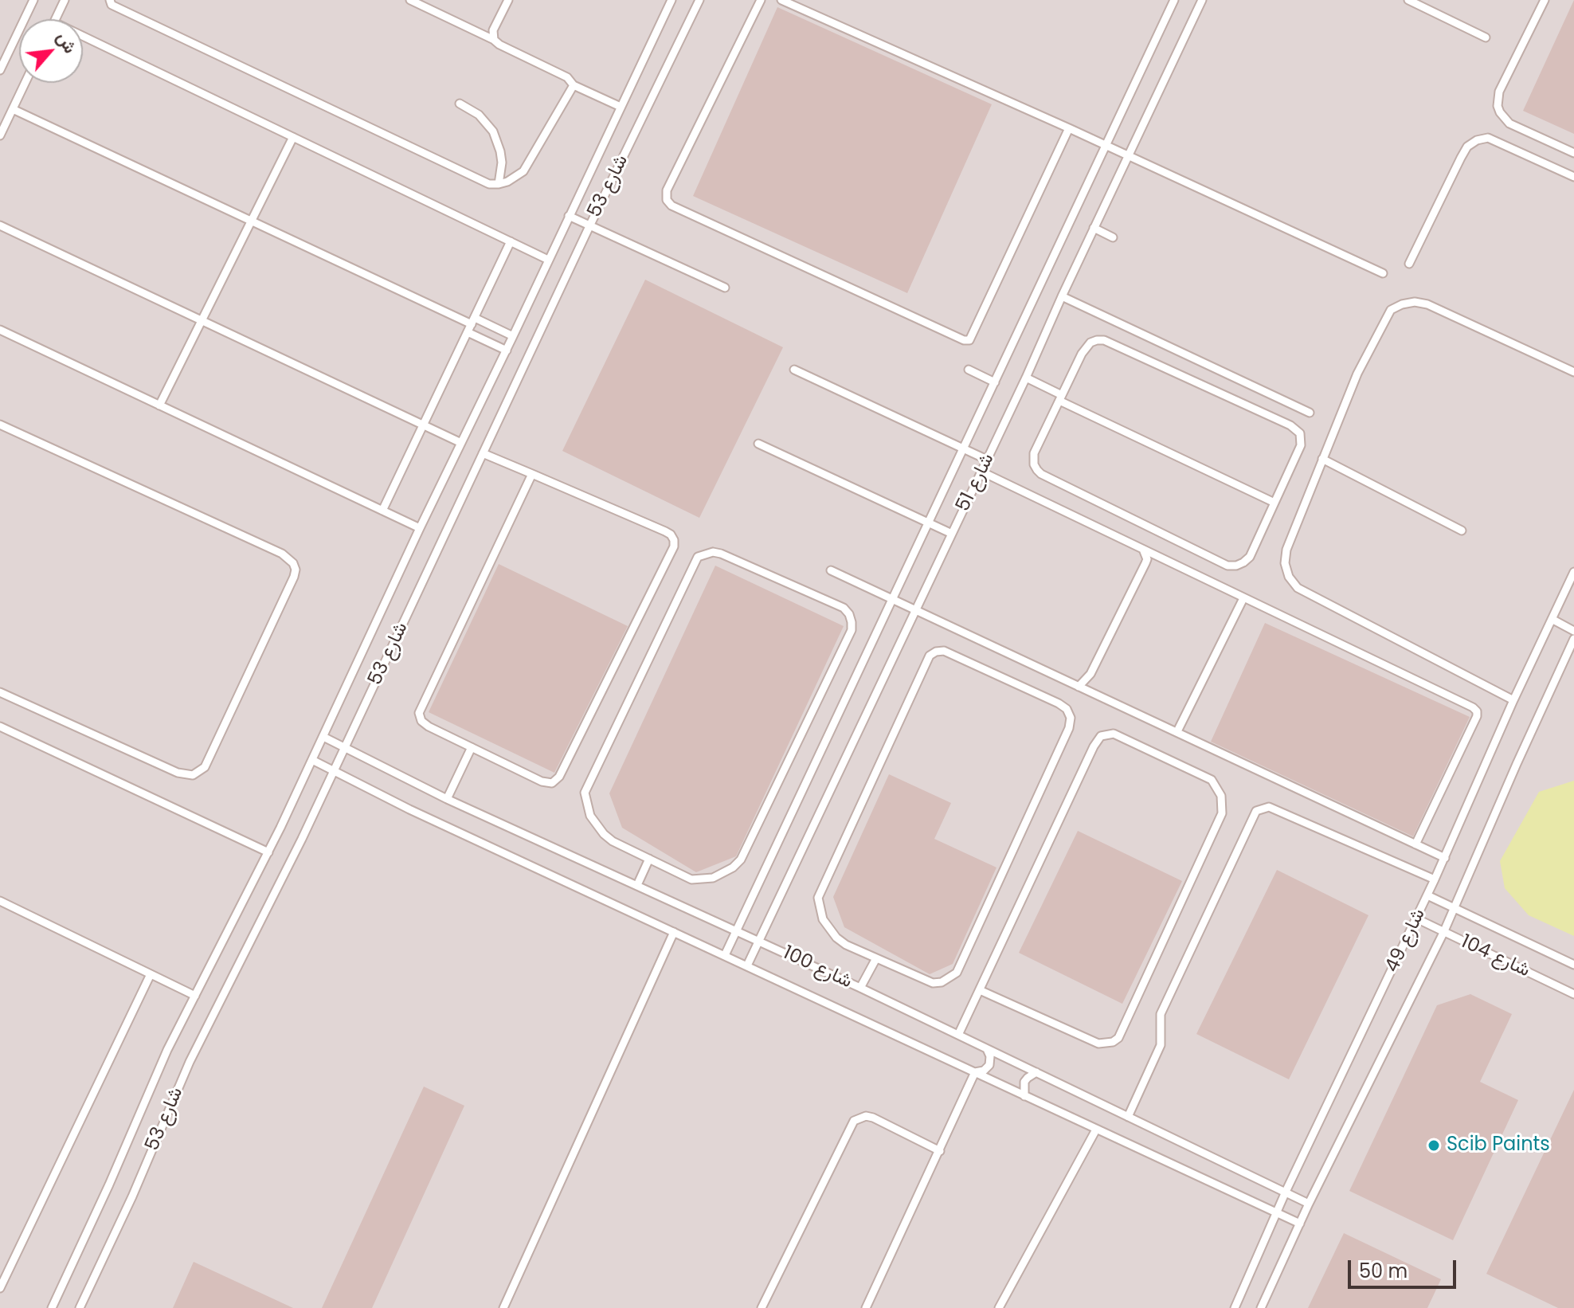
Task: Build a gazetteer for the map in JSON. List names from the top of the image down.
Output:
{
  "streets": {
    "lane": [
      "شارع 53",
      "شارع 51",
      "شارع 49",
      "شارع 104",
      "شارع 100"
    ]
  },
  "crossings": [
    ["شارع 53", "شارع 100"],
    ["شارع 51", "شارع 100"],
    ["شارع 49", "شارع 104"],
    ["شارع 49", "شارع 100"]
  ],
  "places": ["Scib Paints"],
  "scale_bar": "50 m",
  "north": "top right"
}
